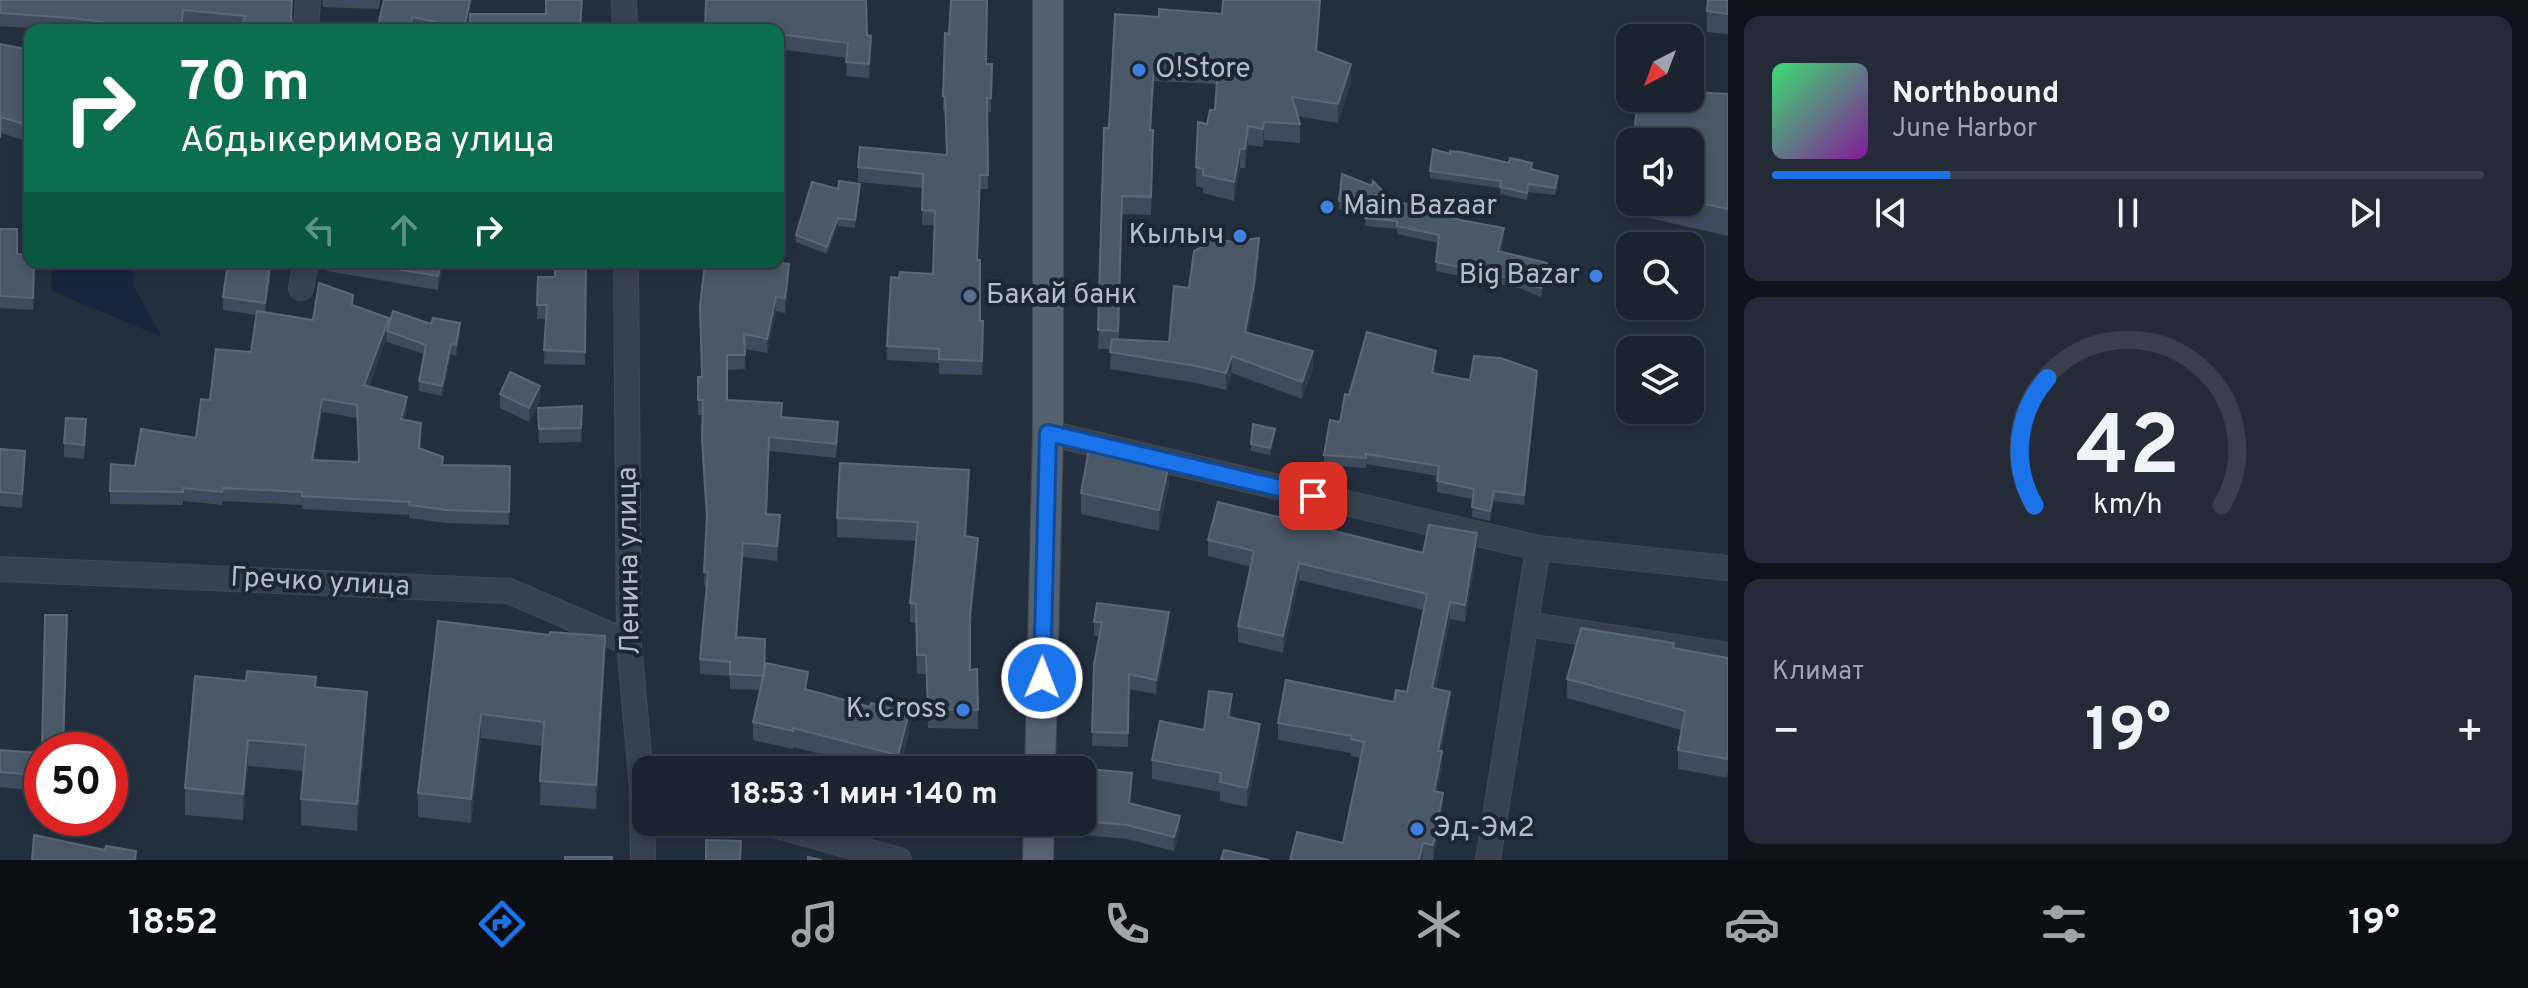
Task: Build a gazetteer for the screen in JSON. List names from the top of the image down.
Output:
{
  "streets": {
    "street": ["Ленина улица", "Гречко улица"]
  },
  "crossings": [
    ["Ленина улица", "Гречко улица"]
  ],
  "places": [
    "O!Store",
    "Main Bazaar",
    "Кылыч",
    "Big Bazar",
    "Бакай банк",
    "K. Cross",
    "Эд-Эм2"
  ],
  "north": "bottom left",
  "page": {
    "turn": ["70 m", "Абдыкеримова улица"],
    "song": ["Northbound", "June Harbor"],
    "tile": "Климат",
    "heat": ["−", "19°", "+"],
    "limit": "50",
    "trip": "18:53 · 1 мин · 140 m",
    "tabs": ["18:52", "19°"],
    "gauge": ["42", "km/h"]
  }
}
